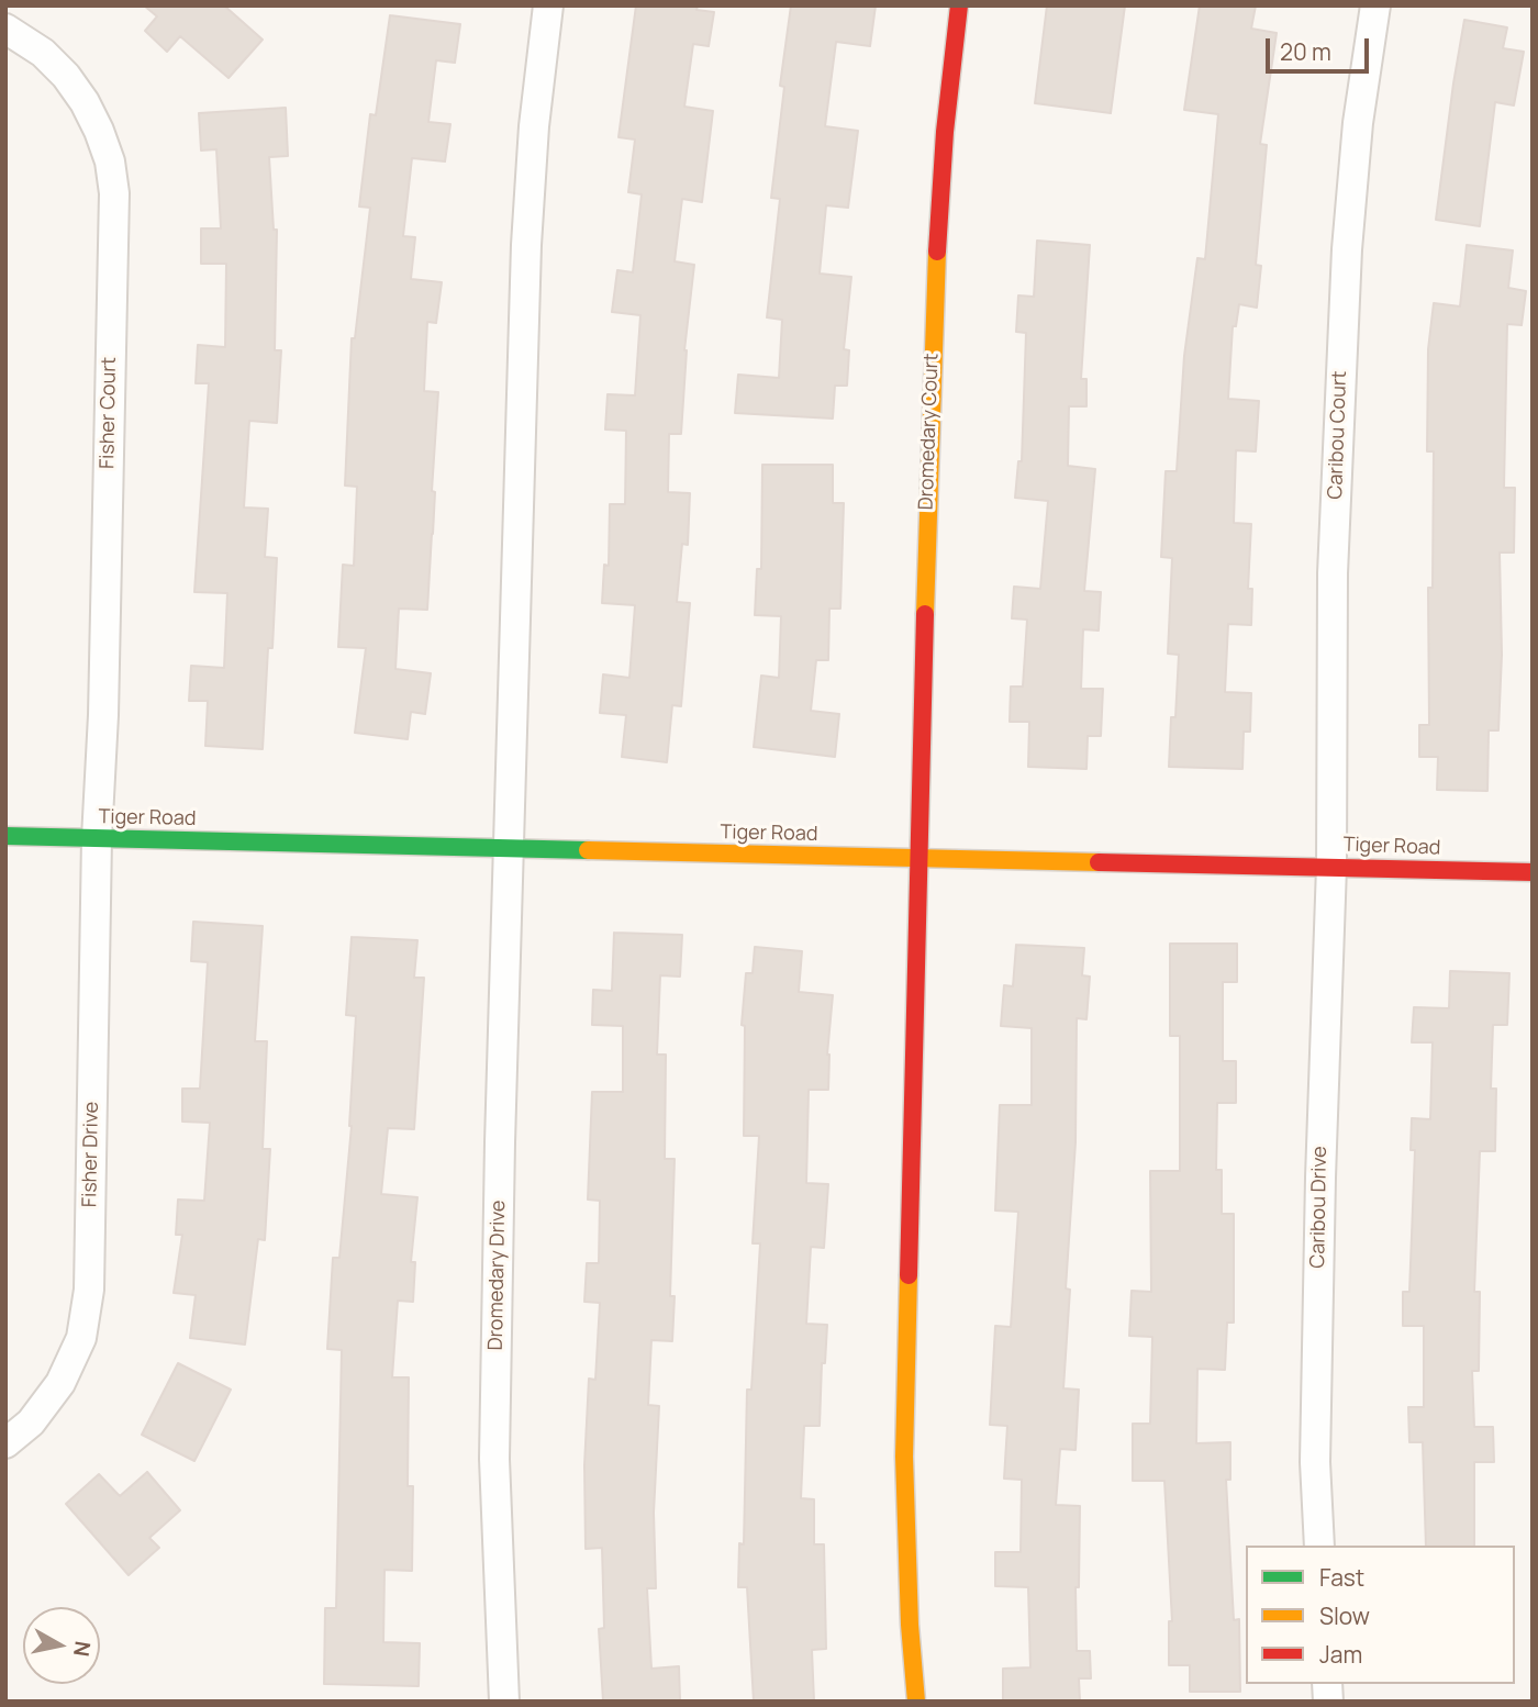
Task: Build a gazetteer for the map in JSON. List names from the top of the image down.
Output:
{
  "streets": {
    "street": [
      "Fisher Court",
      "Dromedary Court",
      "Caribou Court",
      "Tiger Road",
      "Fisher Drive",
      "Caribou Drive",
      "Dromedary Drive"
    ]
  },
  "crossings": [
    ["Fisher Court", "Tiger Road"],
    ["Fisher Court", "Fisher Drive"],
    ["Dromedary Court", "Tiger Road"],
    ["Caribou Court", "Tiger Road"],
    ["Caribou Court", "Caribou Drive"],
    ["Tiger Road", "Fisher Drive"],
    ["Tiger Road", "Caribou Drive"],
    ["Tiger Road", "Dromedary Drive"]
  ],
  "legend": ["Fast", "Slow", "Jam"],
  "scale_bar": "20 m",
  "north": "right"
}
